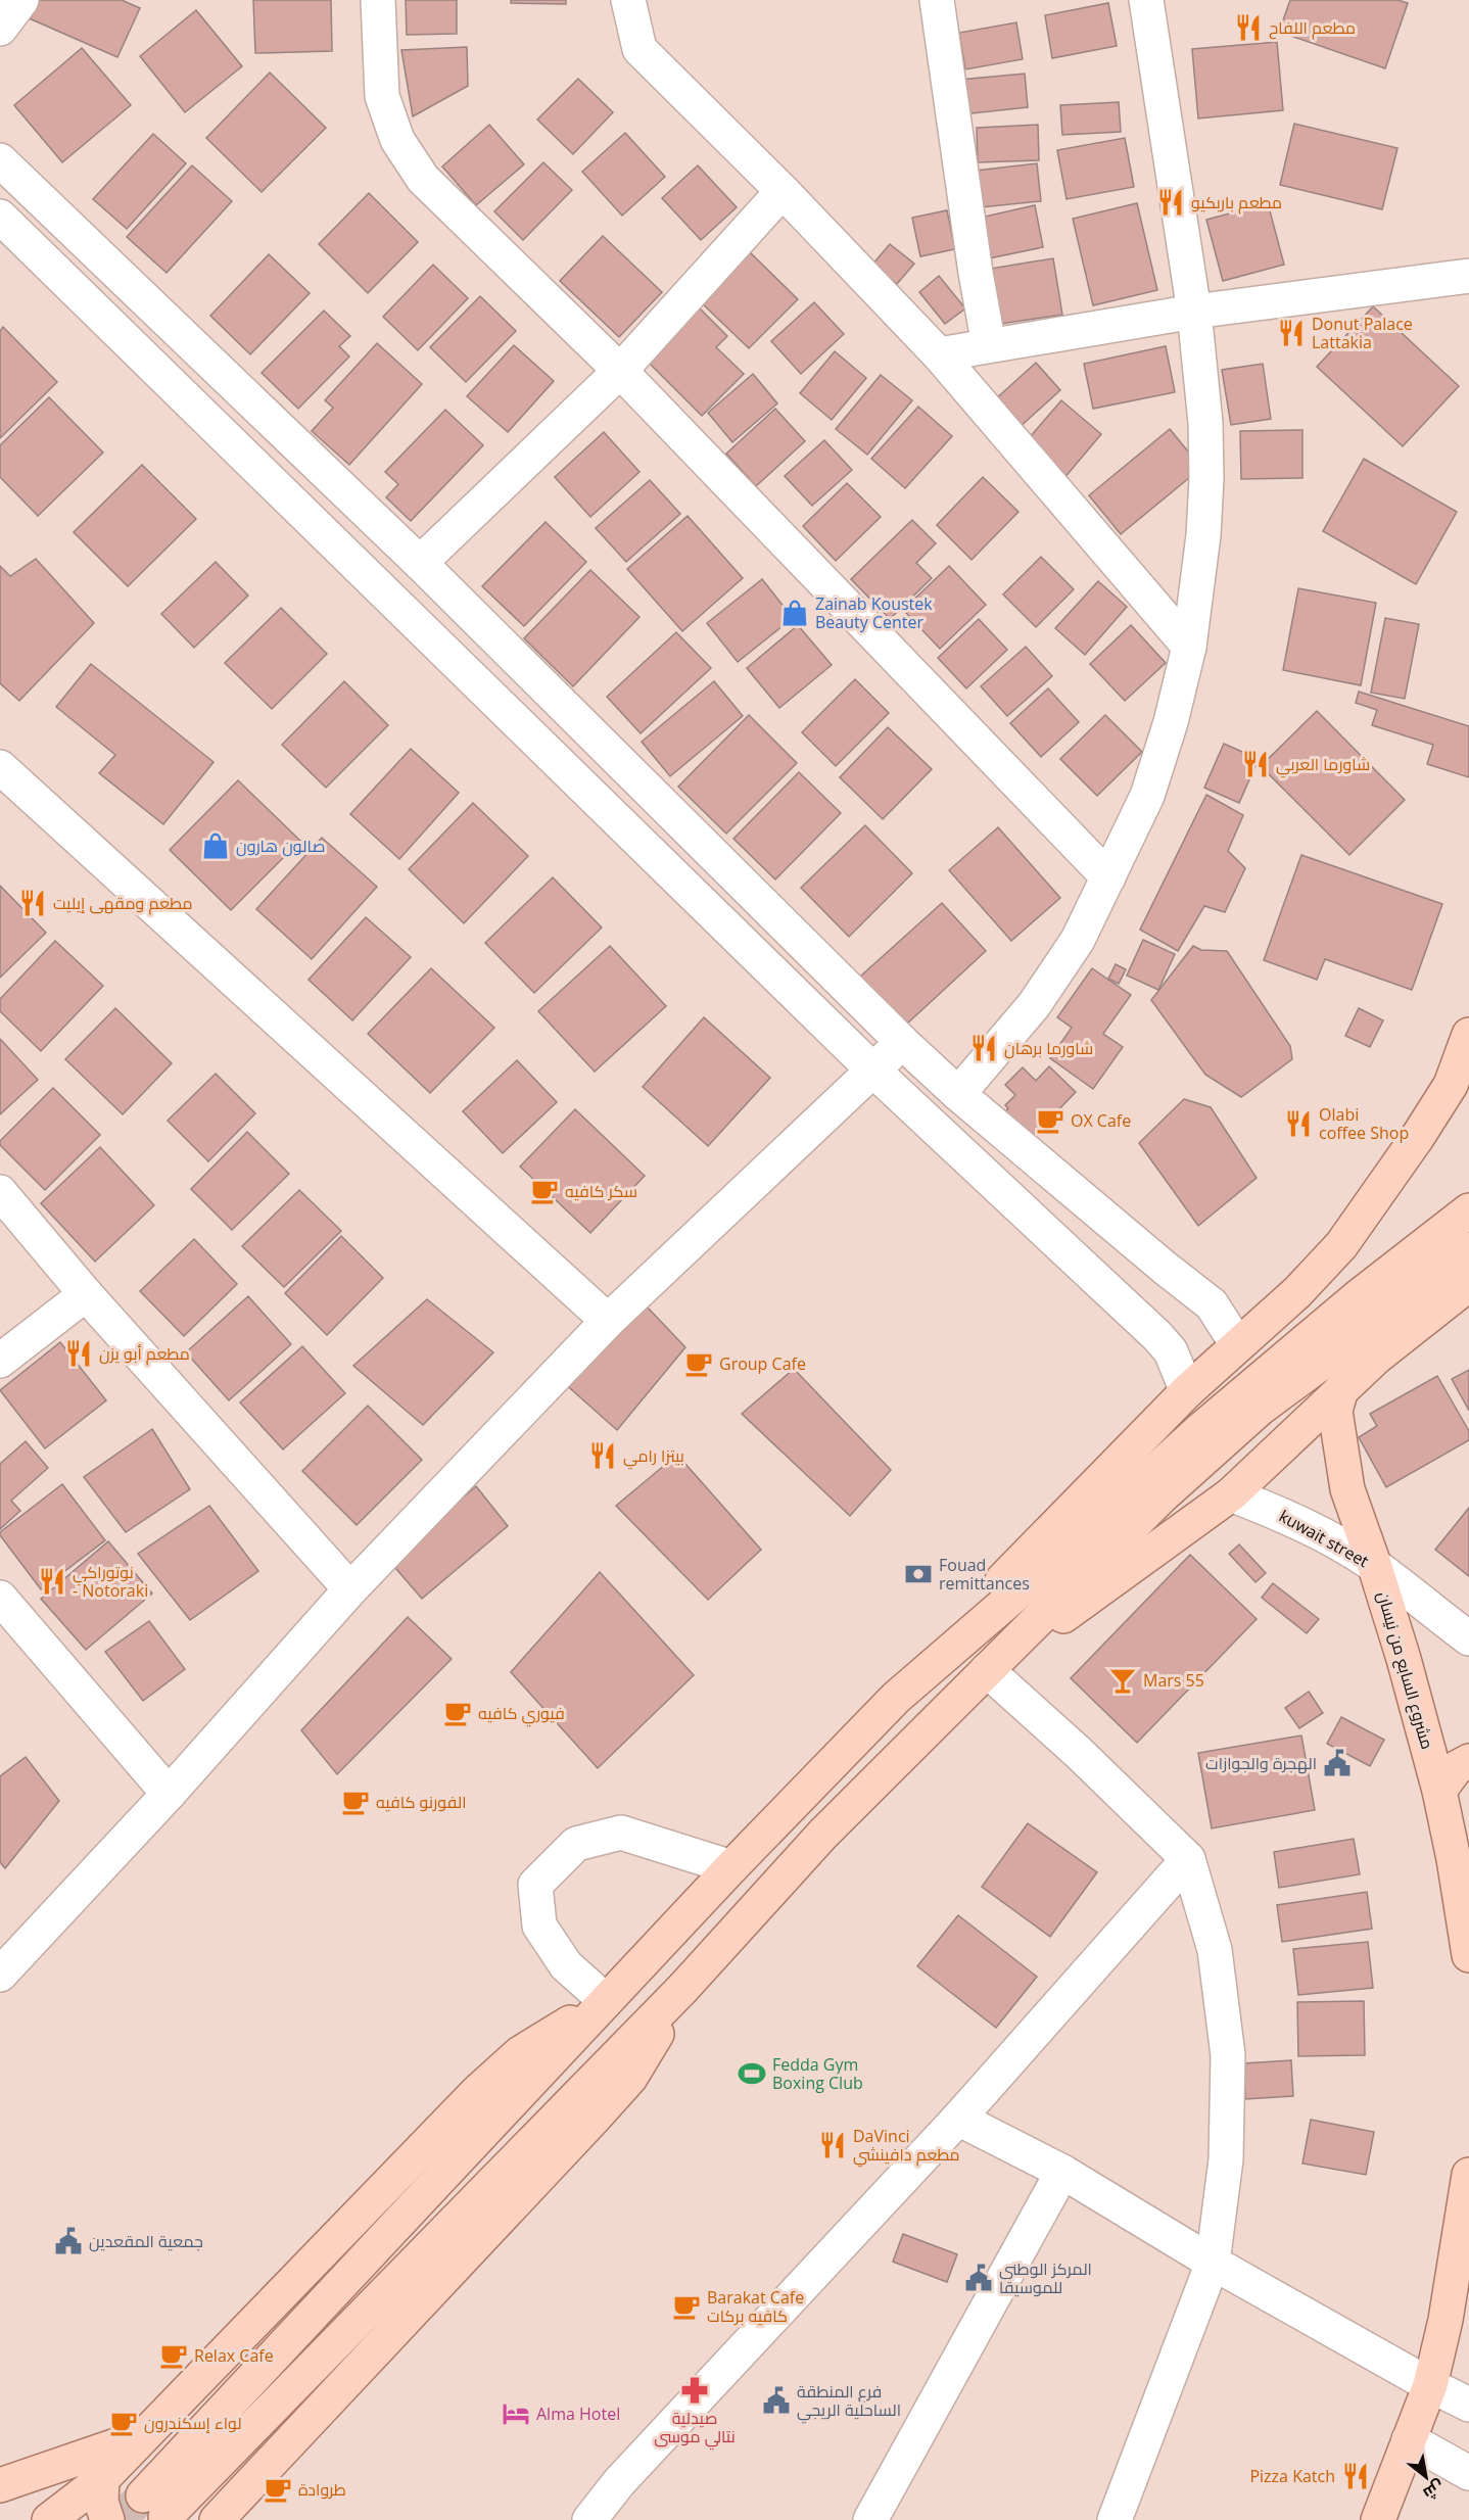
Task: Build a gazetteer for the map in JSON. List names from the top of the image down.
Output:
{
  "streets": {
    "main road": ["مشروع السابع من نيسان"],
    "street": ["kuwait street"]
  },
  "crossings": [
    ["kuwait street", "مشروع السابع من نيسان"]
  ],
  "places": {
    "restaurant": [
      "مطعم اللفاح",
      "مطعم باربكيو",
      "Donut Palace Lattakia",
      "شاورما العربي",
      "مطعم ومقهى إيليت",
      "شاورما برهان",
      "Olabi coffee Shop",
      "مطعم أبو يزن",
      "بيتزا رامي",
      "نوتوراكي - Notoraki",
      "DaVinci مطعم دافينشي",
      "Pizza Katch"
    ],
    "shop": ["Zainab Koustek Beauty Center", "صالون هارون"],
    "cafe": [
      "OX Cafe",
      "سكر كافيه",
      "Group Cafe",
      "فيوري كافيه",
      "الفورنو كافيه",
      "Barakat Cafe كافيه بركات",
      "Relax Cafe",
      "لواء إسكندرون",
      "طروادة"
    ],
    "bank": ["Fouad remittances"],
    "bar": ["Mars 55"],
    "public building": [
      "الهجرة والجوازات",
      "جمعية المقعدين",
      "المركز الوطني للموسيقا",
      "فرع المنطقة الساحلية الريجي"
    ],
    "sports": ["Fedda Gym Boxing Club"],
    "pharmacy": ["صيدلية نتالي موسى"],
    "hotel": ["Alma Hotel"]
  },
  "north": "bottom right"
}
